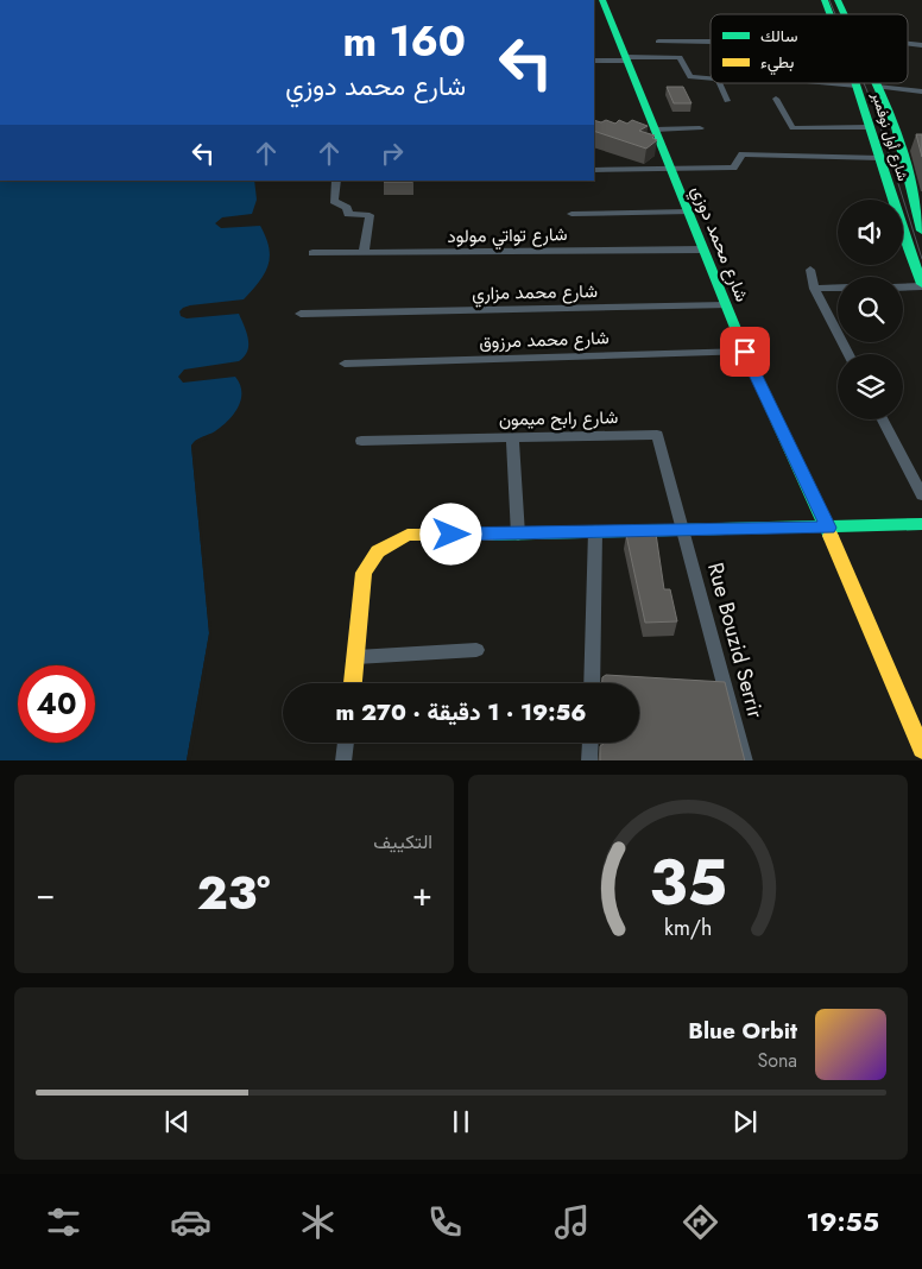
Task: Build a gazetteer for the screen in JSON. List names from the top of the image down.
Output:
{
  "streets": {
    "street": [
      "شارع أول نوفمبر",
      "شارع تواتي مولود",
      "شارع محمد دوزي",
      "شارع محمد مزاري",
      "شارع محمد مرزوق",
      "شارع رابح ميمون",
      "Rue Bouzid Serrir"
    ]
  },
  "crossings": [
    ["شارع تواتي مولود", "شارع محمد دوزي"],
    ["شارع محمد دوزي", "شارع محمد مزاري"],
    ["شارع محمد دوزي", "شارع محمد مرزوق"],
    ["شارع رابح ميمون", "Rue Bouzid Serrir"]
  ],
  "legend": ["سالك", "بطيء"],
  "page": {
    "turn": ["160 m", "شارع محمد دوزي"],
    "limit": "40",
    "trip": "19:56 · 1 دقيقة · 270 m",
    "tile": "التكييف",
    "heat": ["−", "23°", "+"],
    "song": ["Blue Orbit", "Sona"],
    "tabs": "19:55",
    "gauge": ["35", "km/h"]
  }
}
